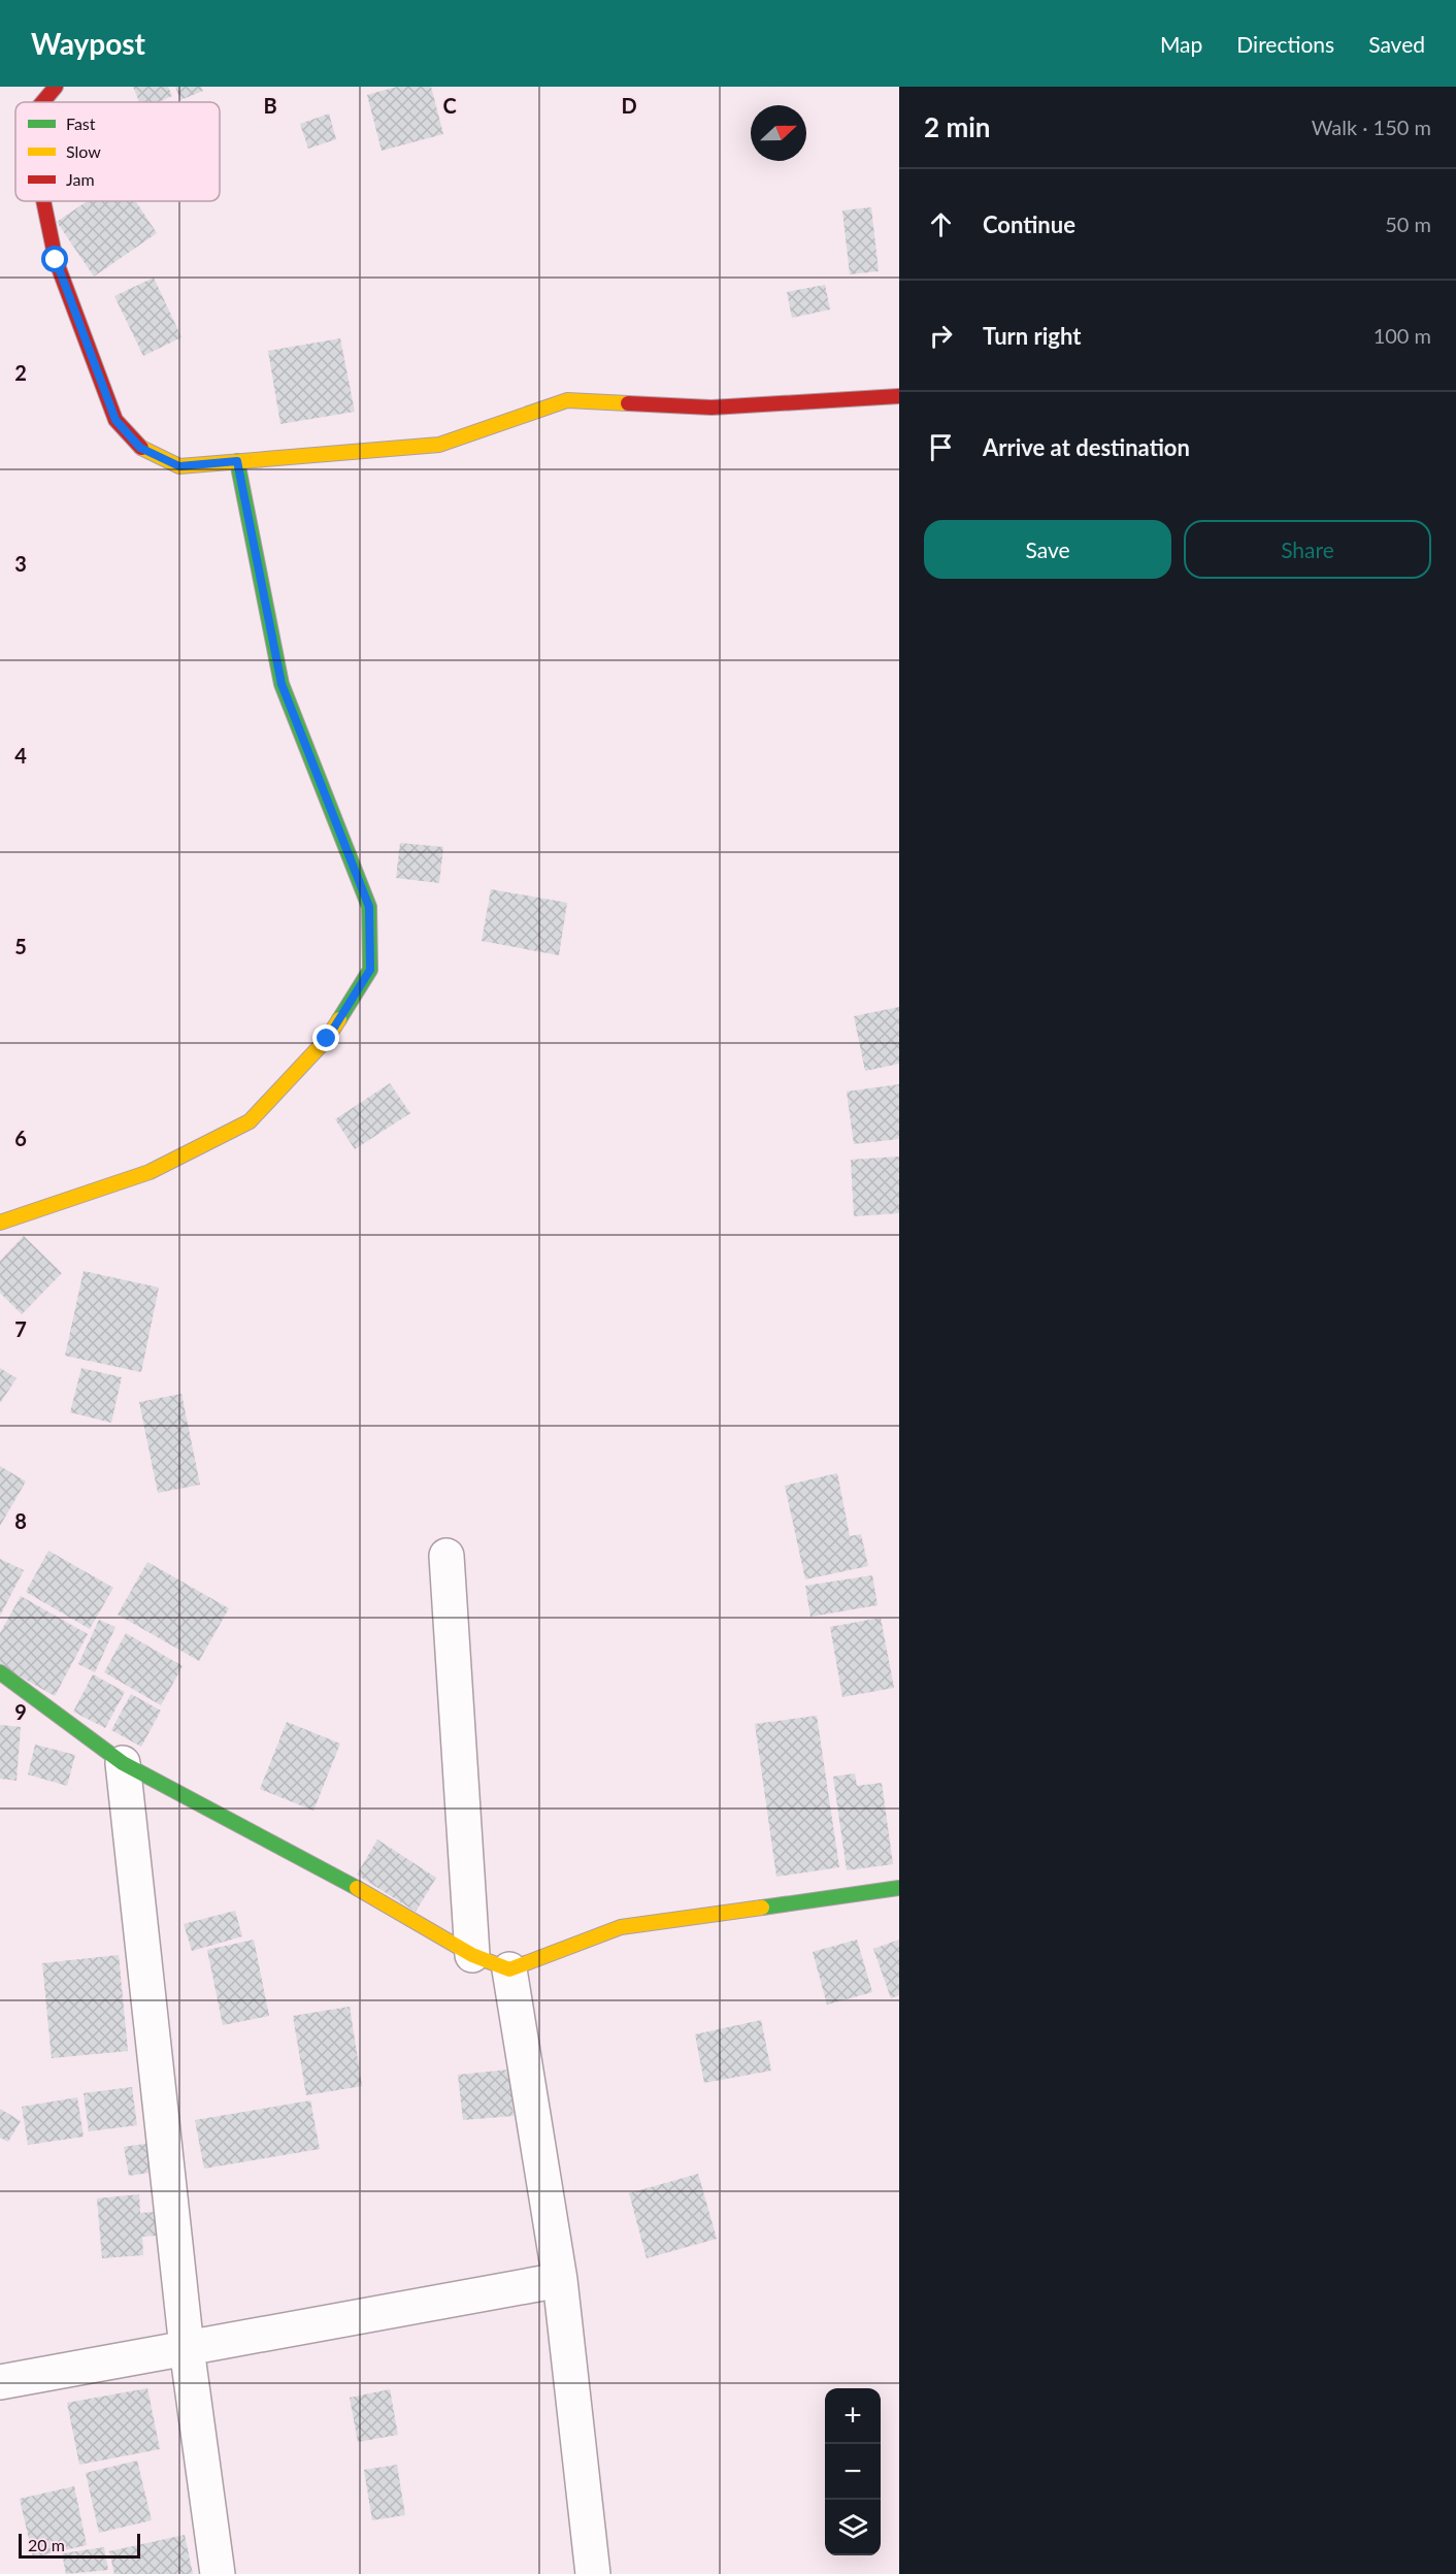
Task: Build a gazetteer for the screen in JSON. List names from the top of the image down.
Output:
{
  "legend": ["Fast", "Slow", "Jam"],
  "scale_bar": "20 m",
  "north": "right",
  "page": {
    "header": "Waypost",
    "nav": ["Map", "Directions", "Saved"],
    "heading": ["2 min", "Walk · 150 m"],
    "list": [
      ["Continue", "50 m"],
      ["Turn right", "100 m"],
      "Arrive at destination"
    ],
    "buttons": ["Save", "Share"],
    "map_buttons": ["+", "−"],
    "scale": "20 m"
  },
  "grid": {
    "columns": ["B", "C", "D"],
    "rows": [
      "2",
      "3",
      "4",
      "5",
      "6",
      "7",
      "8",
      "9"
    ]
  }
}
